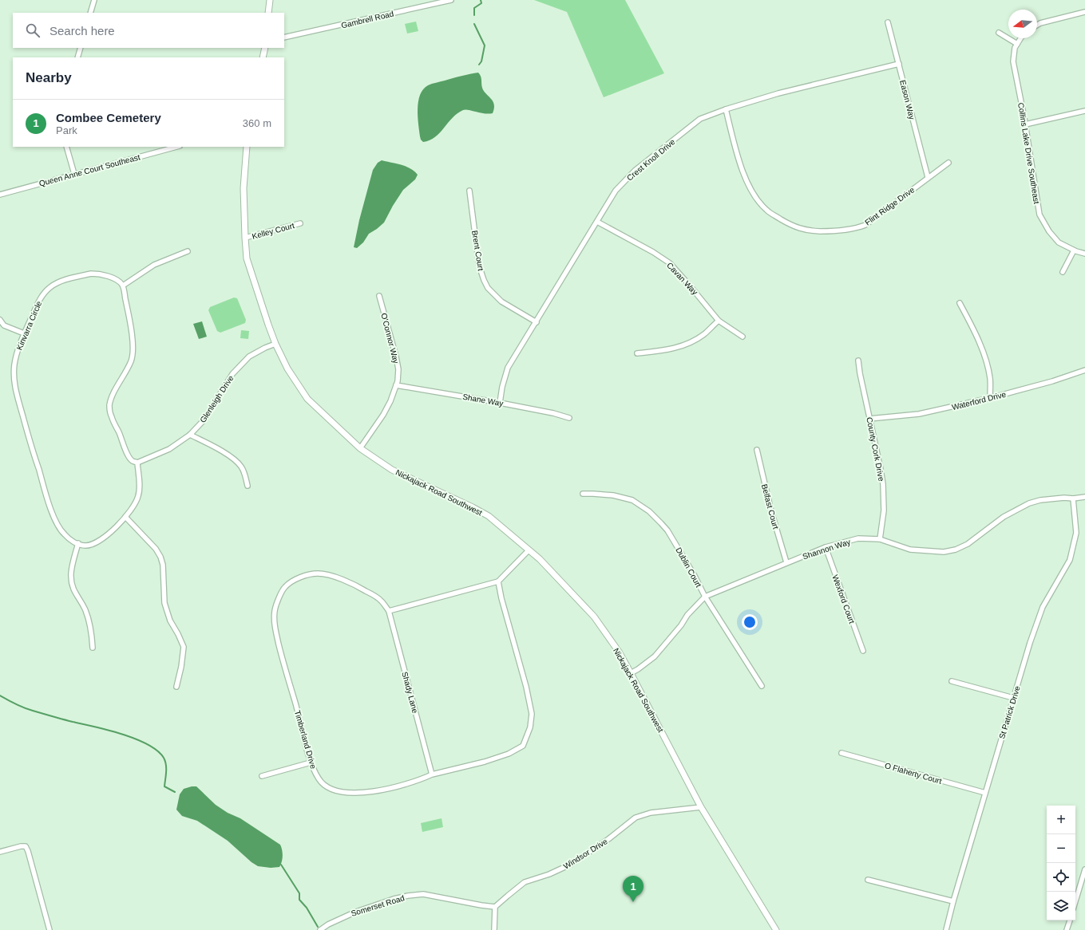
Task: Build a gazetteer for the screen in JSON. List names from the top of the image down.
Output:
{
  "streets": {
    "street": [
      "Gambrell Road",
      "Eason Way",
      "Collins Lake Drive Southeast",
      "Crest Knoll Drive",
      "Queen Anne Court Southeast",
      "Flint Ridge Drive",
      "Kelley Court",
      "Brent Court",
      "Cavan Way",
      "Kinvarra Circle",
      "O'Connor Way",
      "Glenleigh Drive",
      "Shane Way",
      "Waterford Drive",
      "County Cork Drive",
      "Nickajack Road Southwest",
      "Belfast Court",
      "Shannon Way",
      "Dublin Court",
      "Wexford Court",
      "Shady Lane",
      "St Patrick Drive",
      "Timberland Drive",
      "O Flaherty Court",
      "Windsor Drive",
      "Somerset Road"
    ]
  },
  "crossings": [
    ["Eason Way", "Crest Knoll Drive"],
    ["Eason Way", "Flint Ridge Drive"],
    ["Crest Knoll Drive", "Flint Ridge Drive"],
    ["Crest Knoll Drive", "Brent Court"],
    ["Crest Knoll Drive", "Cavan Way"],
    ["Crest Knoll Drive", "Shane Way"],
    ["Kelley Court", "Nickajack Road Southwest"],
    ["O'Connor Way", "Shane Way"],
    ["O'Connor Way", "Nickajack Road Southwest"],
    ["Glenleigh Drive", "Nickajack Road Southwest"],
    ["Waterford Drive", "County Cork Drive"],
    ["County Cork Drive", "Shannon Way"],
    ["Nickajack Road Southwest", "Shannon Way"],
    ["Nickajack Road Southwest", "Windsor Drive"],
    ["Belfast Court", "Shannon Way"],
    ["Shannon Way", "Dublin Court"],
    ["Shannon Way", "Wexford Court"],
    ["Shannon Way", "St Patrick Drive"],
    ["Shady Lane", "Timberland Drive"],
    ["St Patrick Drive", "O Flaherty Court"],
    ["Windsor Drive", "Somerset Road"]
  ],
  "north": "left",
  "page": {
    "search": "Search here",
    "heading": "Nearby",
    "list": [
      {
        "mark": "1",
        "name": "Combee Cemetery",
        "note": "Park",
        "value": "360 m"
      }
    ],
    "map_buttons": ["+", "−"],
    "pins": "1"
  }
}
